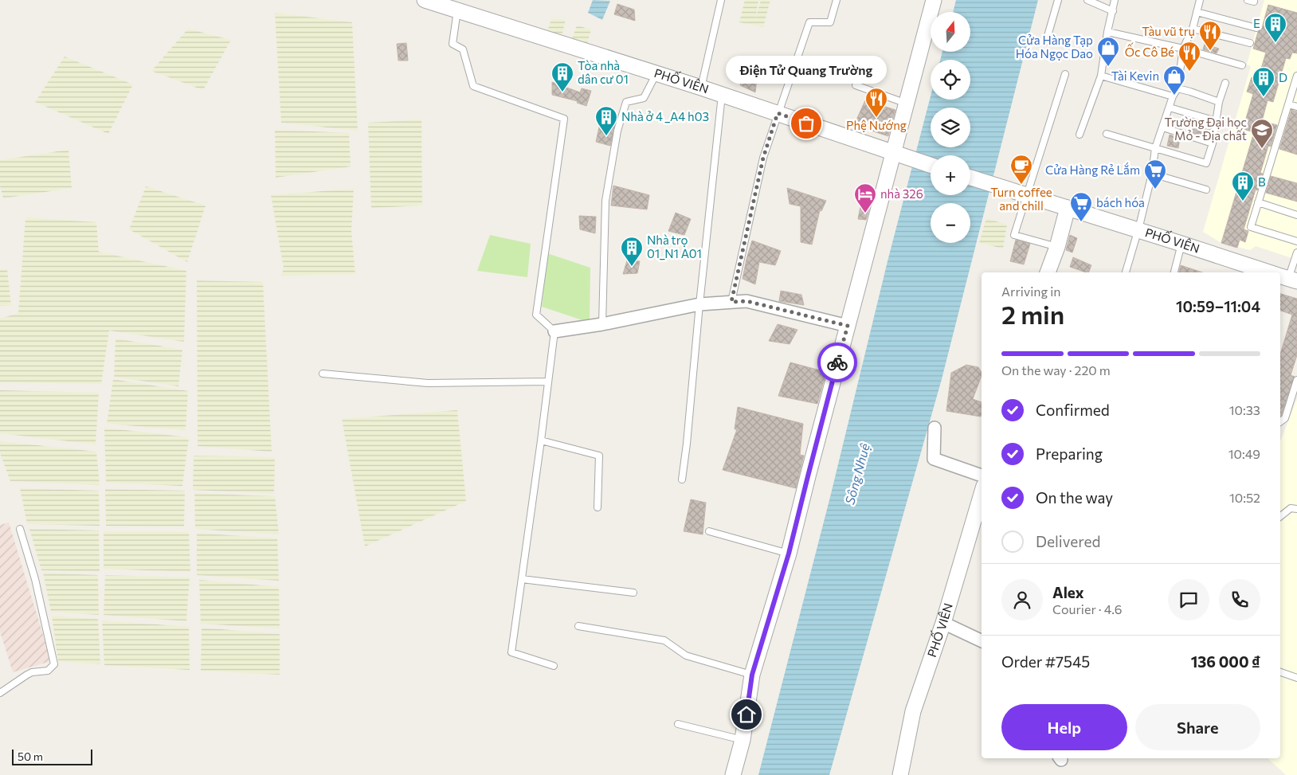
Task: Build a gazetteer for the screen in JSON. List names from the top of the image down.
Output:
{
  "streets": {
    "street": ["PHỐ VIÊN"]
  },
  "water": ["Sông Nhuệ"],
  "places": {
    "building": [
      "E",
      "Tòa nhà dân cư 01",
      "D",
      "Nhà ở 4 _A4 h03",
      "B",
      "Nhà trọ 01_N1 A01"
    ],
    "restaurant": ["Tàu vũ trụ", "Ốc Cô Bé", "Phệ Nướng"],
    "shop": ["Cửa Hàng Tạp Hóa Ngọc Dao", "Tài Kevin"],
    "other": ["Điện Tử Quang Trường"],
    "school or university": ["Trường Đại học Mỏ - Địa chất"],
    "cafe": ["Turn coffee and chill"],
    "supermarket": ["Cửa Hàng Rẻ Lắm", "bách hóa"],
    "hotel": ["nhà 326"]
  },
  "scale_bar": "50 m",
  "north": "top",
  "page": {
    "map_buttons": ["+", "−"],
    "bubble": "Điện Tử Quang Trường",
    "heading": ["2 min", "Arriving in", "10:59–11:04"],
    "panel": [
      "Alex",
      "Courier · 4.6",
      "Order #7545",
      "136 000 ₫"
    ],
    "bar": "On the way · 220 m",
    "list": [
      ["Confirmed", "10:33"],
      ["Preparing", "10:49"],
      ["On the way", "10:52"],
      "Delivered"
    ],
    "buttons": ["Help", "Share"],
    "scale": "50 m"
  }
}
